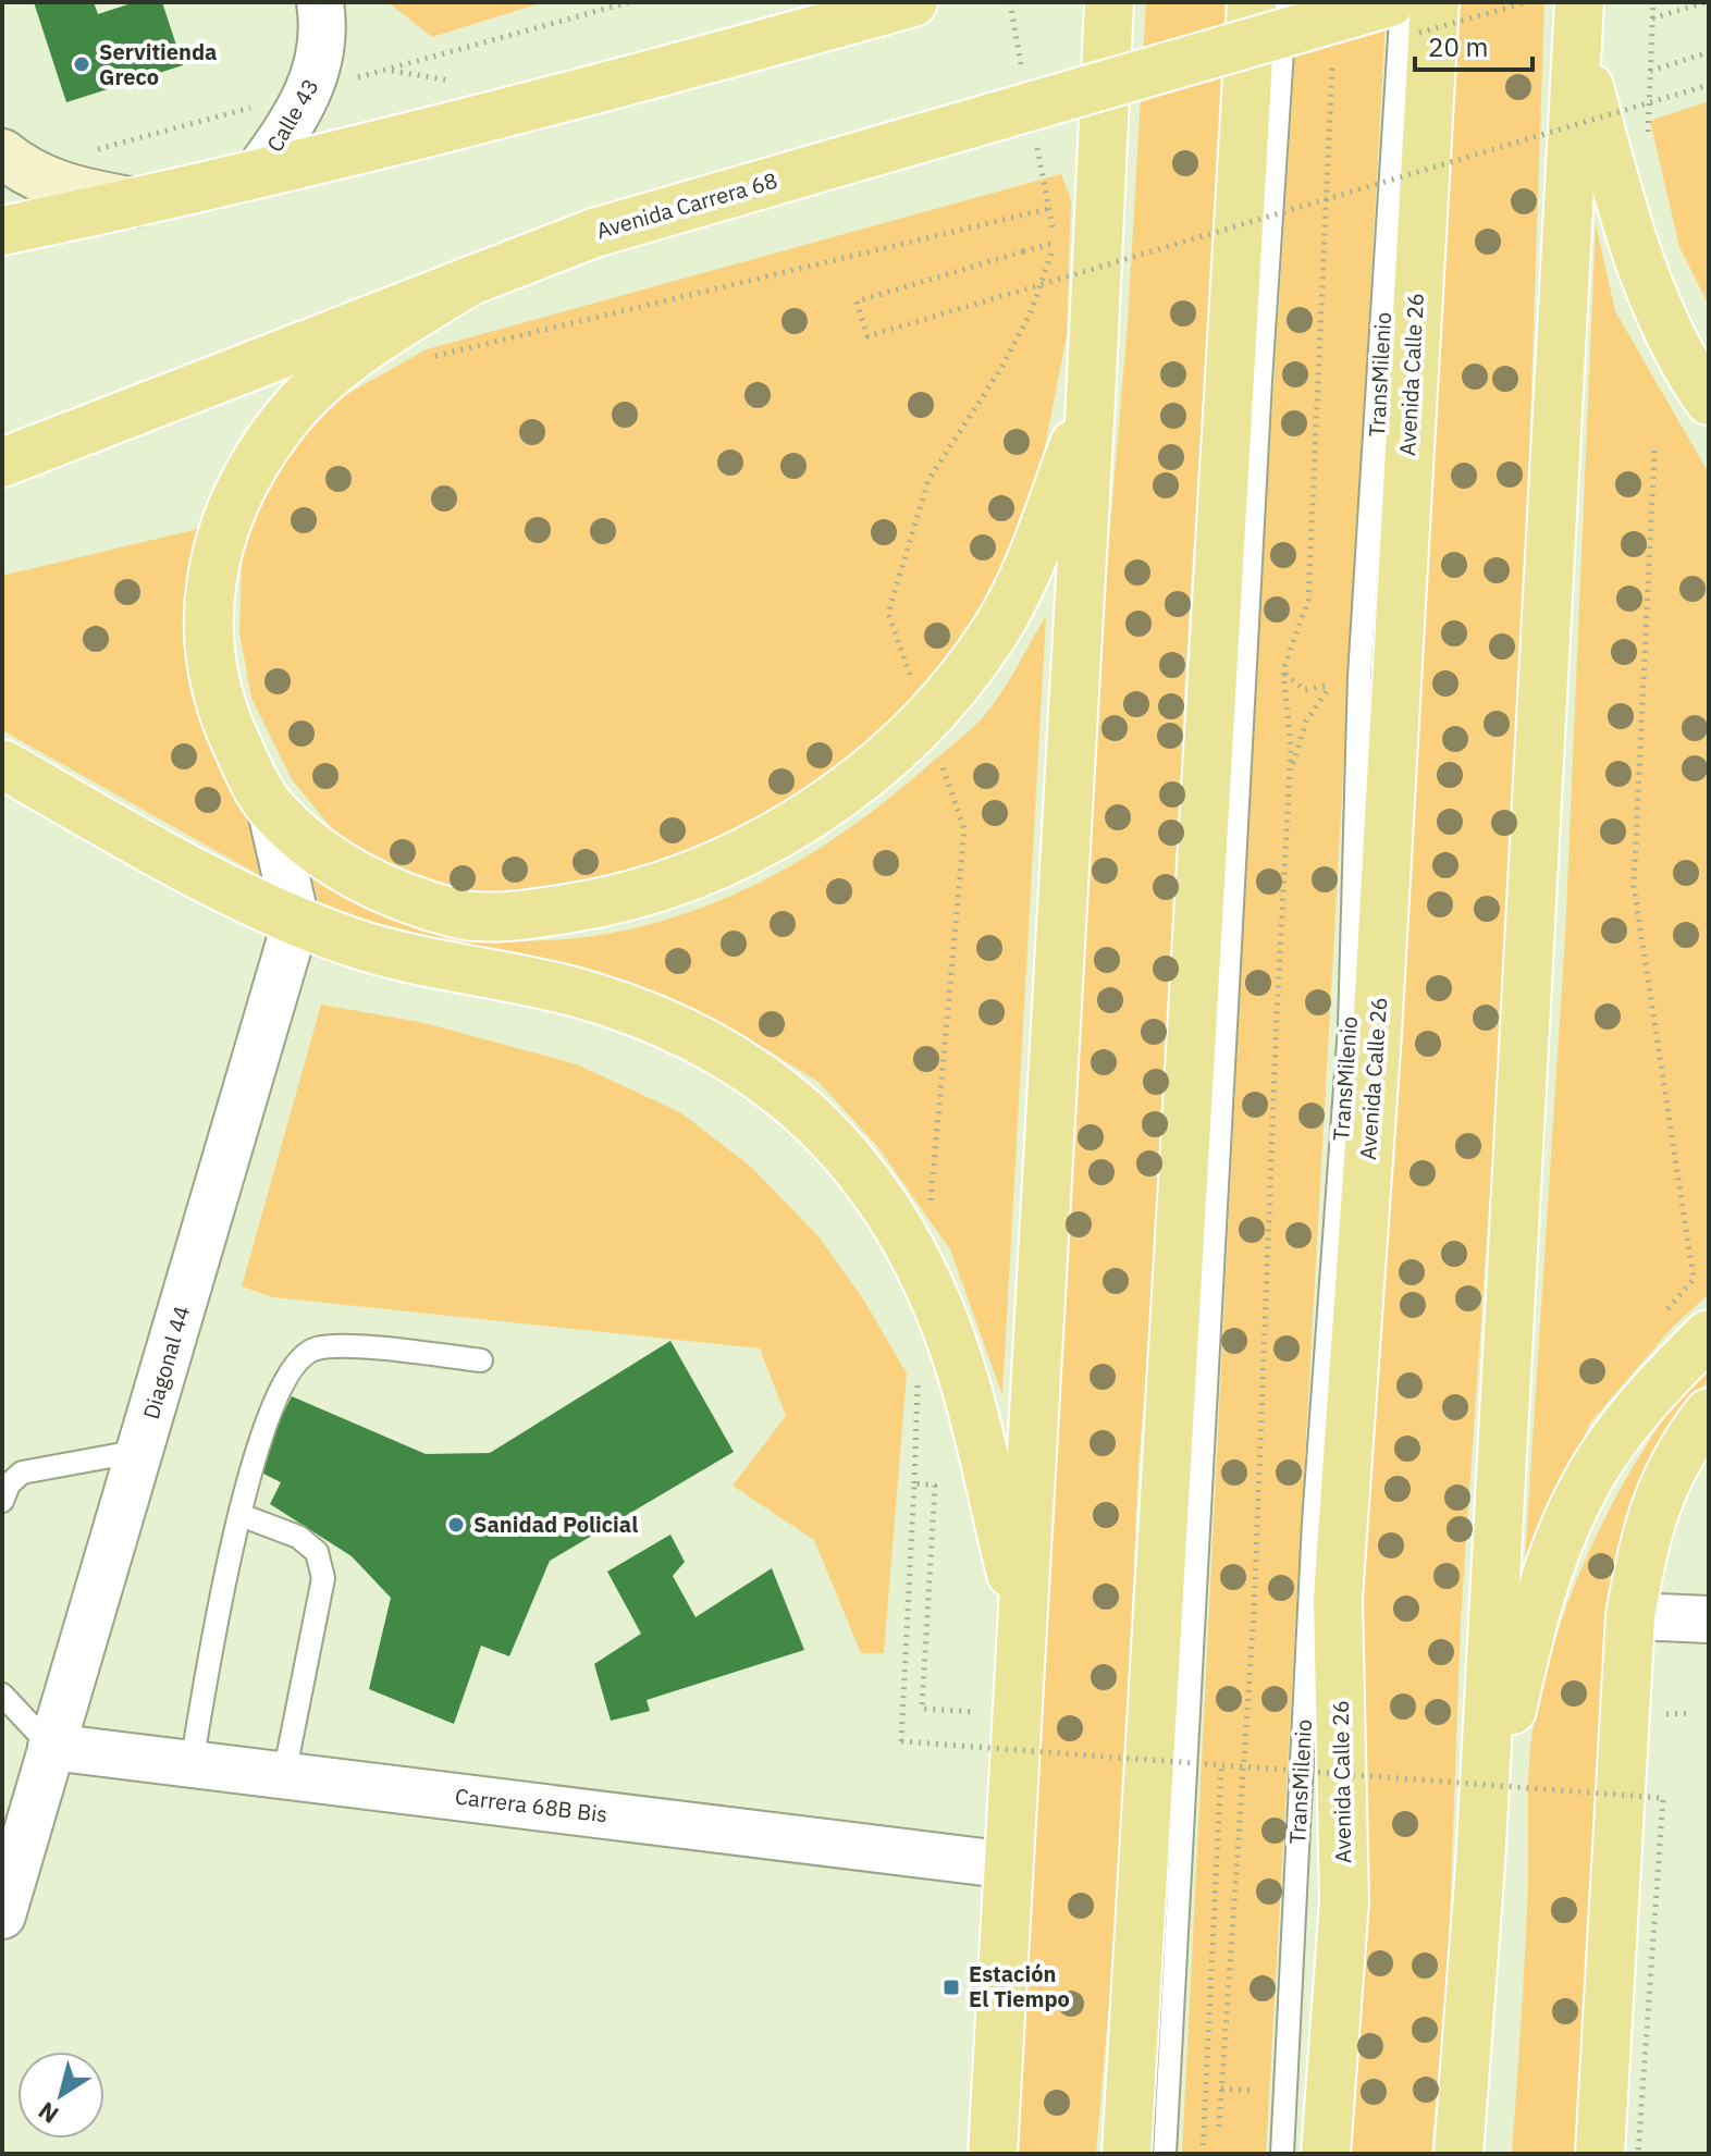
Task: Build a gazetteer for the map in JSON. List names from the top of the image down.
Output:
{
  "streets": {
    "main road": ["Avenida Carrera 68", "Avenida Calle 26"],
    "street": ["Calle 43", "Diagonal 44", "Carrera 68B Bis"],
    "lane": ["TransMilenio"]
  },
  "crossings": [
    ["Diagonal 44", "Carrera 68B Bis"]
  ],
  "places": {
    "other": ["Servitienda Greco", "Sanidad Policial"],
    "transit": ["Estación El Tiempo"]
  },
  "scale_bar": "20 m",
  "north": "bottom left"
}
